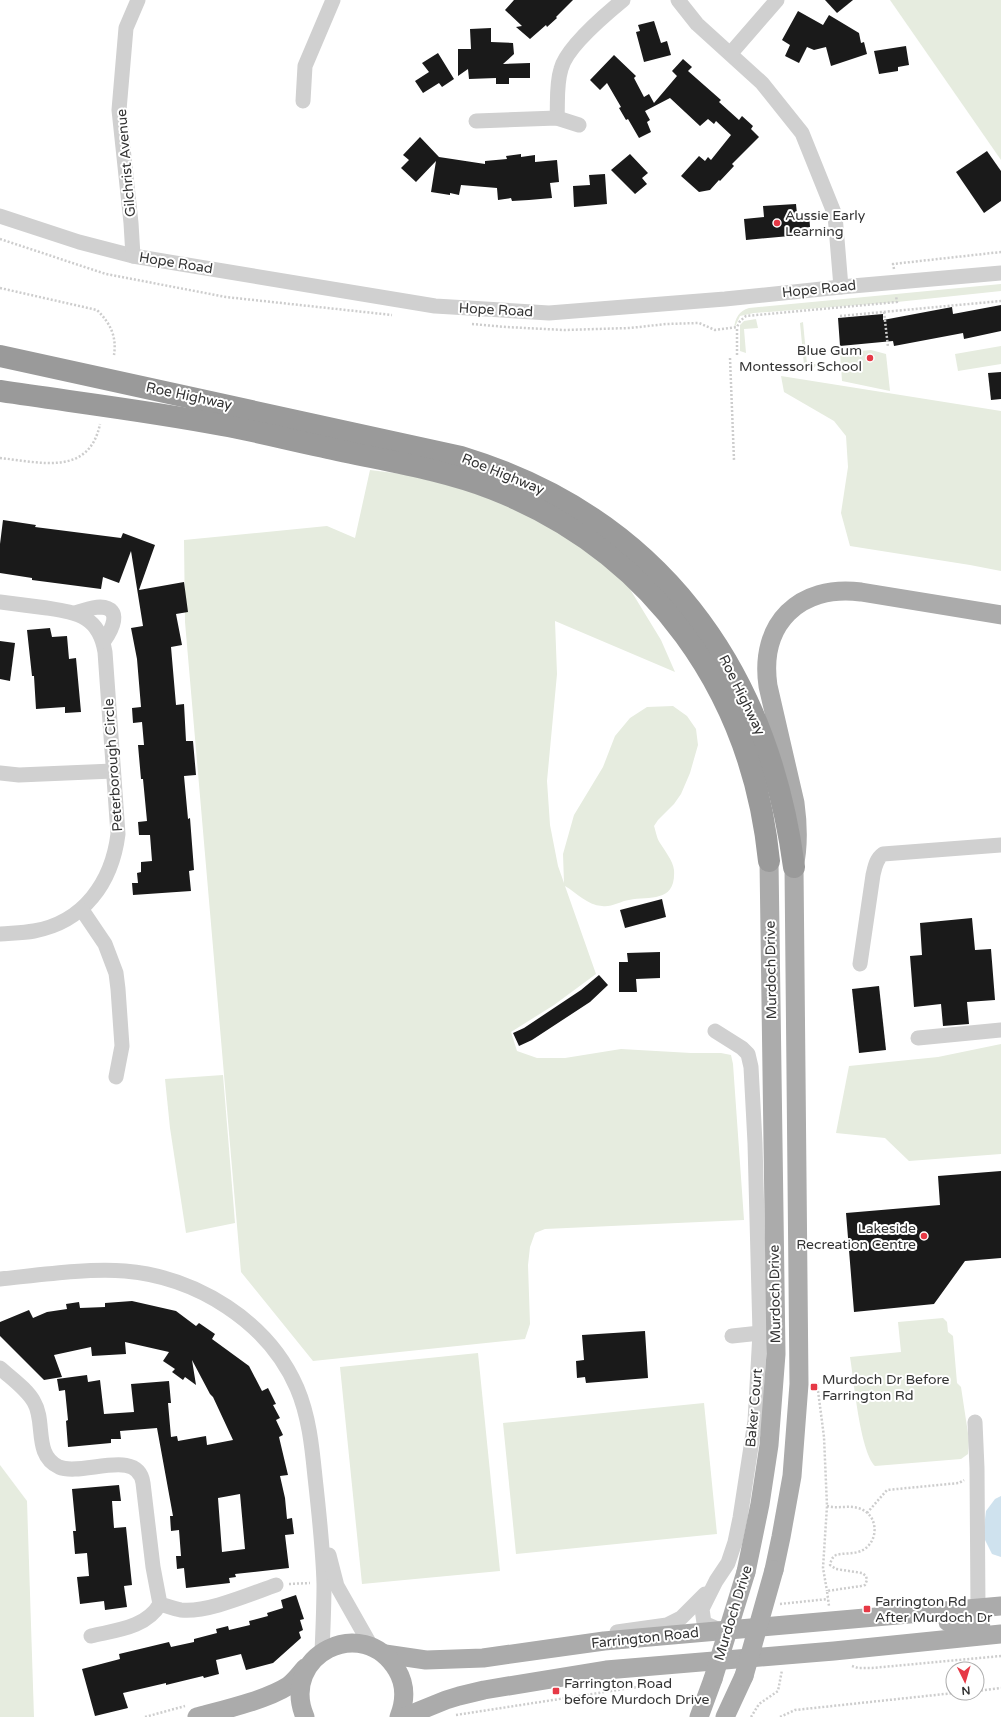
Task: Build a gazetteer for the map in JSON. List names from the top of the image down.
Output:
{
  "streets": {
    "highway": ["Roe Highway"],
    "main road": ["Murdoch Drive", "Farrington Road"],
    "street": [
      "Gilchrist Avenue",
      "Hope Road",
      "Peterborough Circle",
      "Baker Court"
    ]
  },
  "crossings": [
    ["Gilchrist Avenue", "Hope Road"],
    ["Roe Highway", "Murdoch Drive"]
  ],
  "places": {
    "other": ["Aussie Early Learning", "Blue Gum Montessori School", "Lakeside Recreation Centre"],
    "transit": ["Murdoch Dr Before Farrington Rd", "Farrington Rd After Murdoch Dr", "Farrington Road before Murdoch Drive"]
  },
  "north": "bottom"
}
